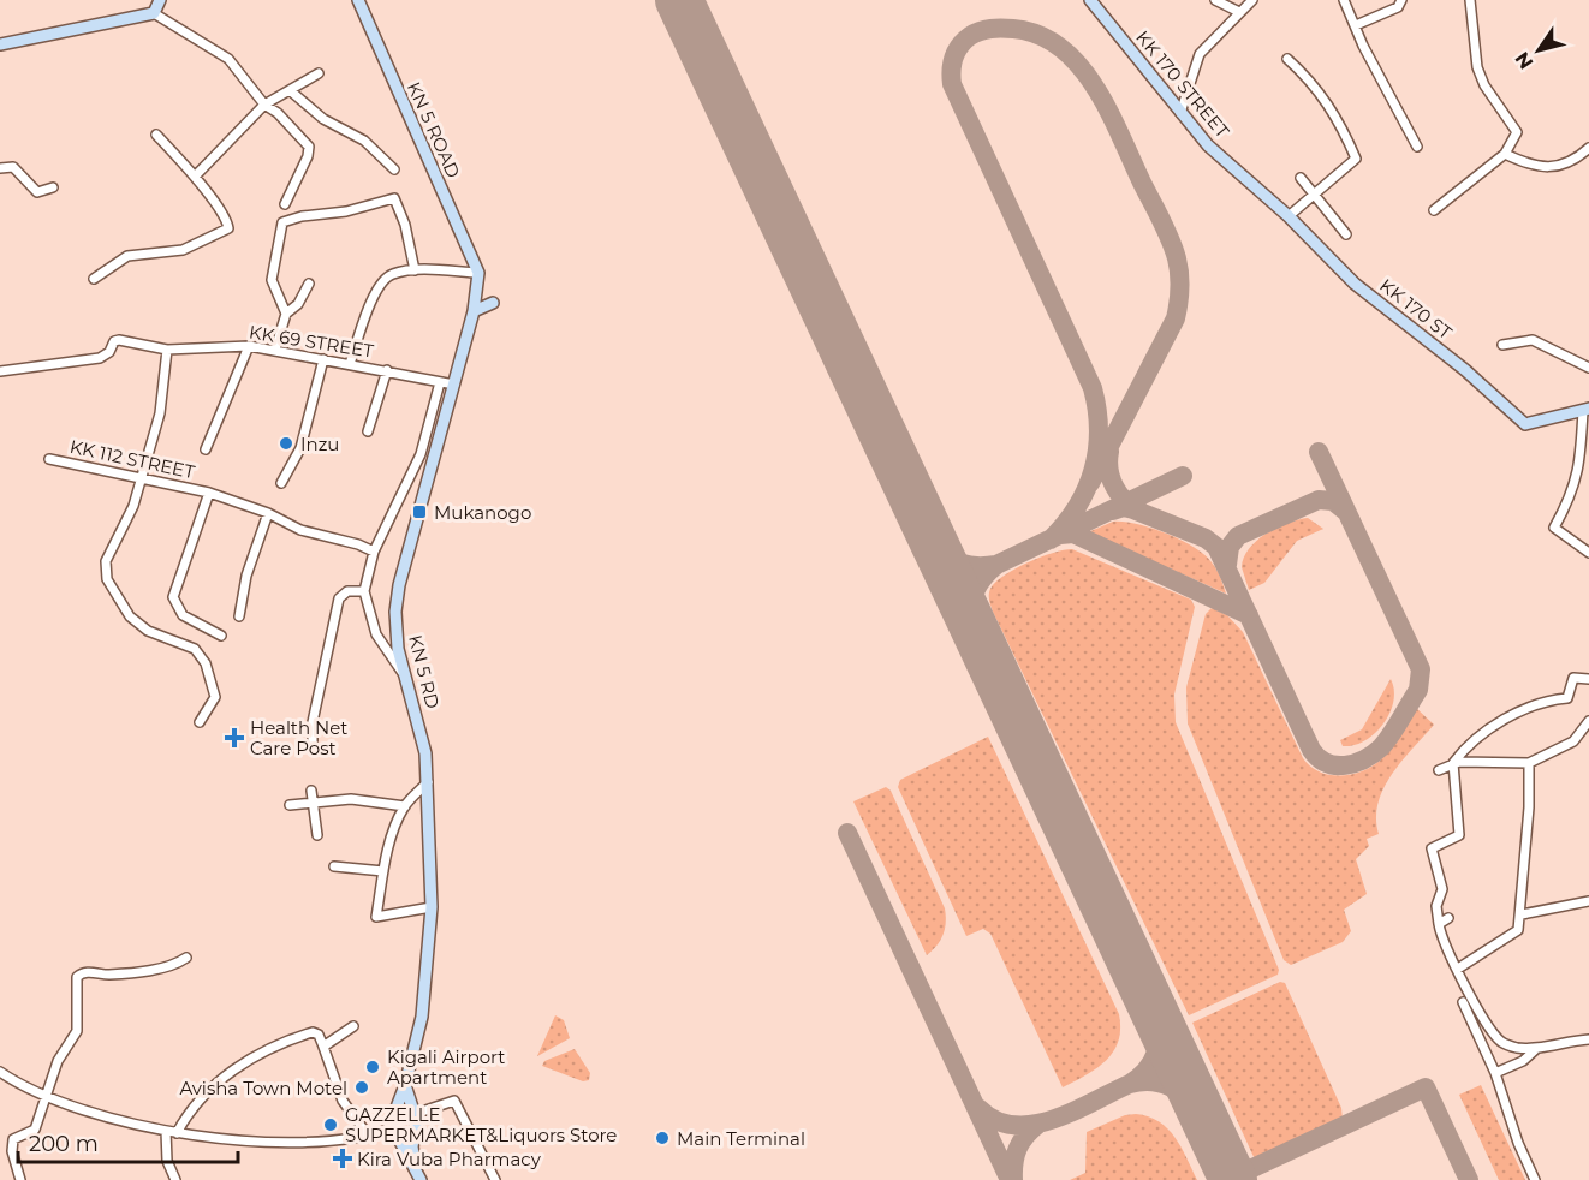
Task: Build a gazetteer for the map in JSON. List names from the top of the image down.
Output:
{
  "streets": {
    "main road": [
      "KK 170 STREET",
      "KN 5 ROAD",
      "KK 170 ST",
      "KN 5 RD"
    ],
    "street": ["KK 69 STREET", "KK 112 STREET"]
  },
  "crossings": [
    ["KK 170 STREET", "KK 170 ST"],
    ["KN 5 ROAD", "KN 5 RD"],
    ["KK 69 STREET", "KN 5 RD"]
  ],
  "places": {
    "other": [
      "Inzu",
      "Kigali Airport Apartment",
      "Avisha Town Motel",
      "GAZZELLE SUPERMARKET&Liquors Store",
      "Main Terminal"
    ],
    "transit": ["Mukanogo"],
    "health": ["Health Net Care Post", "Kira Vuba Pharmacy"]
  },
  "scale_bar": "200 m",
  "north": "bottom left"
}
